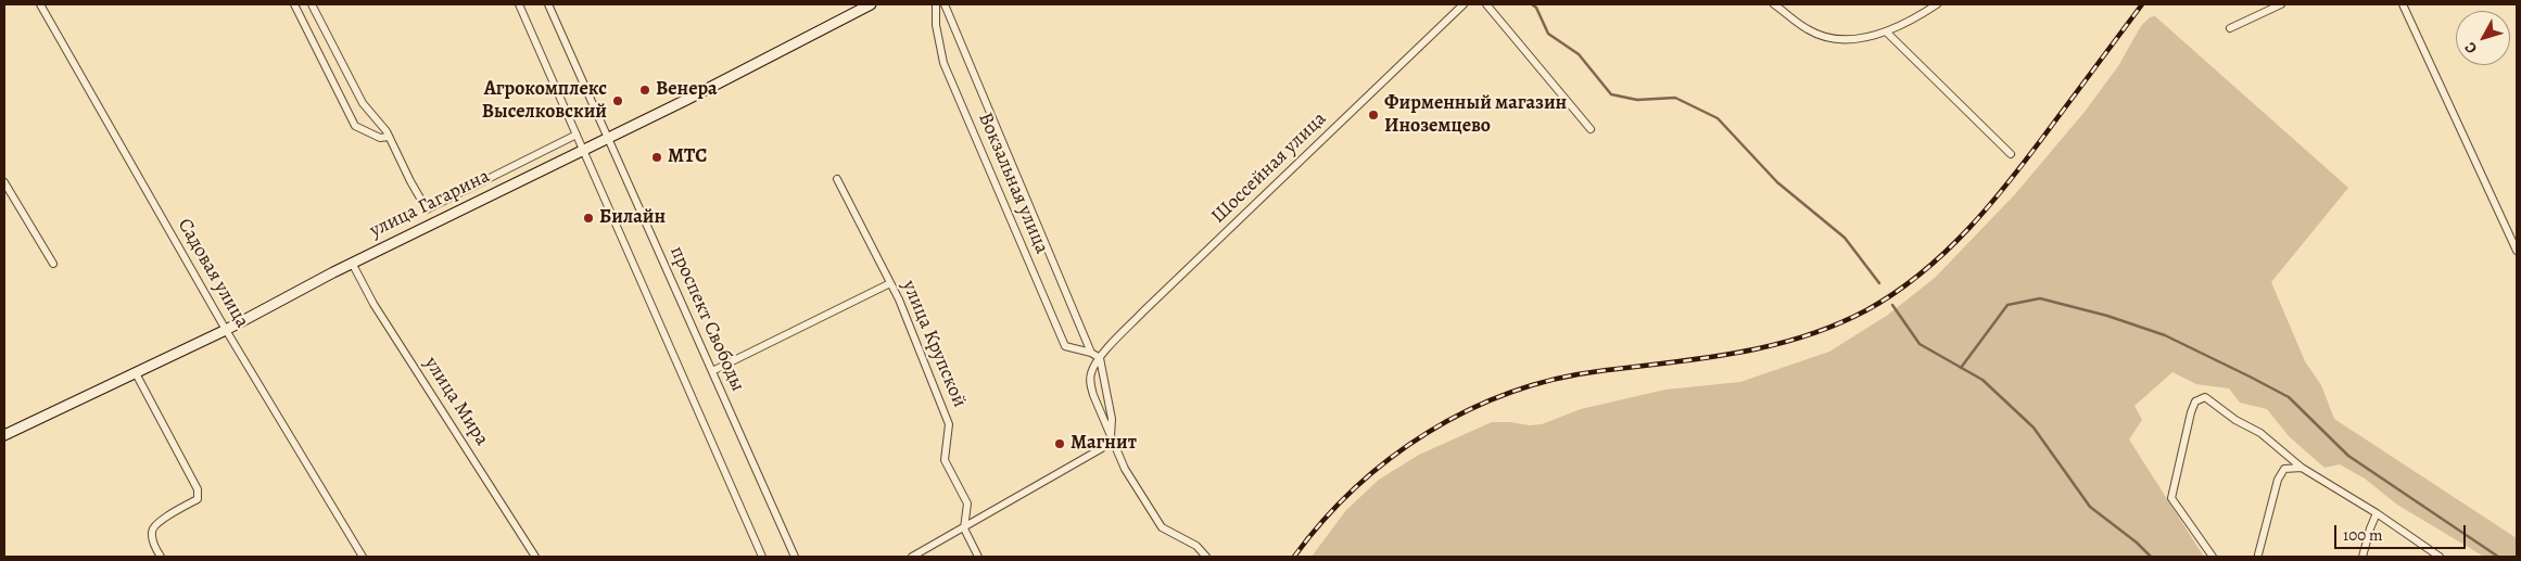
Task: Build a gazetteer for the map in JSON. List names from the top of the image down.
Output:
{
  "streets": {
    "main road": ["улица Гагарина"],
    "street": [
      "Шоссейная улица",
      "Вокзальная улица",
      "Садовая улица",
      "проспект Свободы",
      "улица Крупской",
      "улица Мира"
    ]
  },
  "crossings": [
    ["Шоссейная улица", "Вокзальная улица"],
    ["улица Гагарина", "Садовая улица"],
    ["улица Гагарина", "проспект Свободы"],
    ["улица Гагарина", "улица Мира"]
  ],
  "places": [
    "Венера",
    "Агрокомплекс Выселковский",
    "Фирменный магазин Иноземцево",
    "МТС",
    "Билайн",
    "Магнит"
  ],
  "scale_bar": "100 m",
  "north": "bottom left"
}
